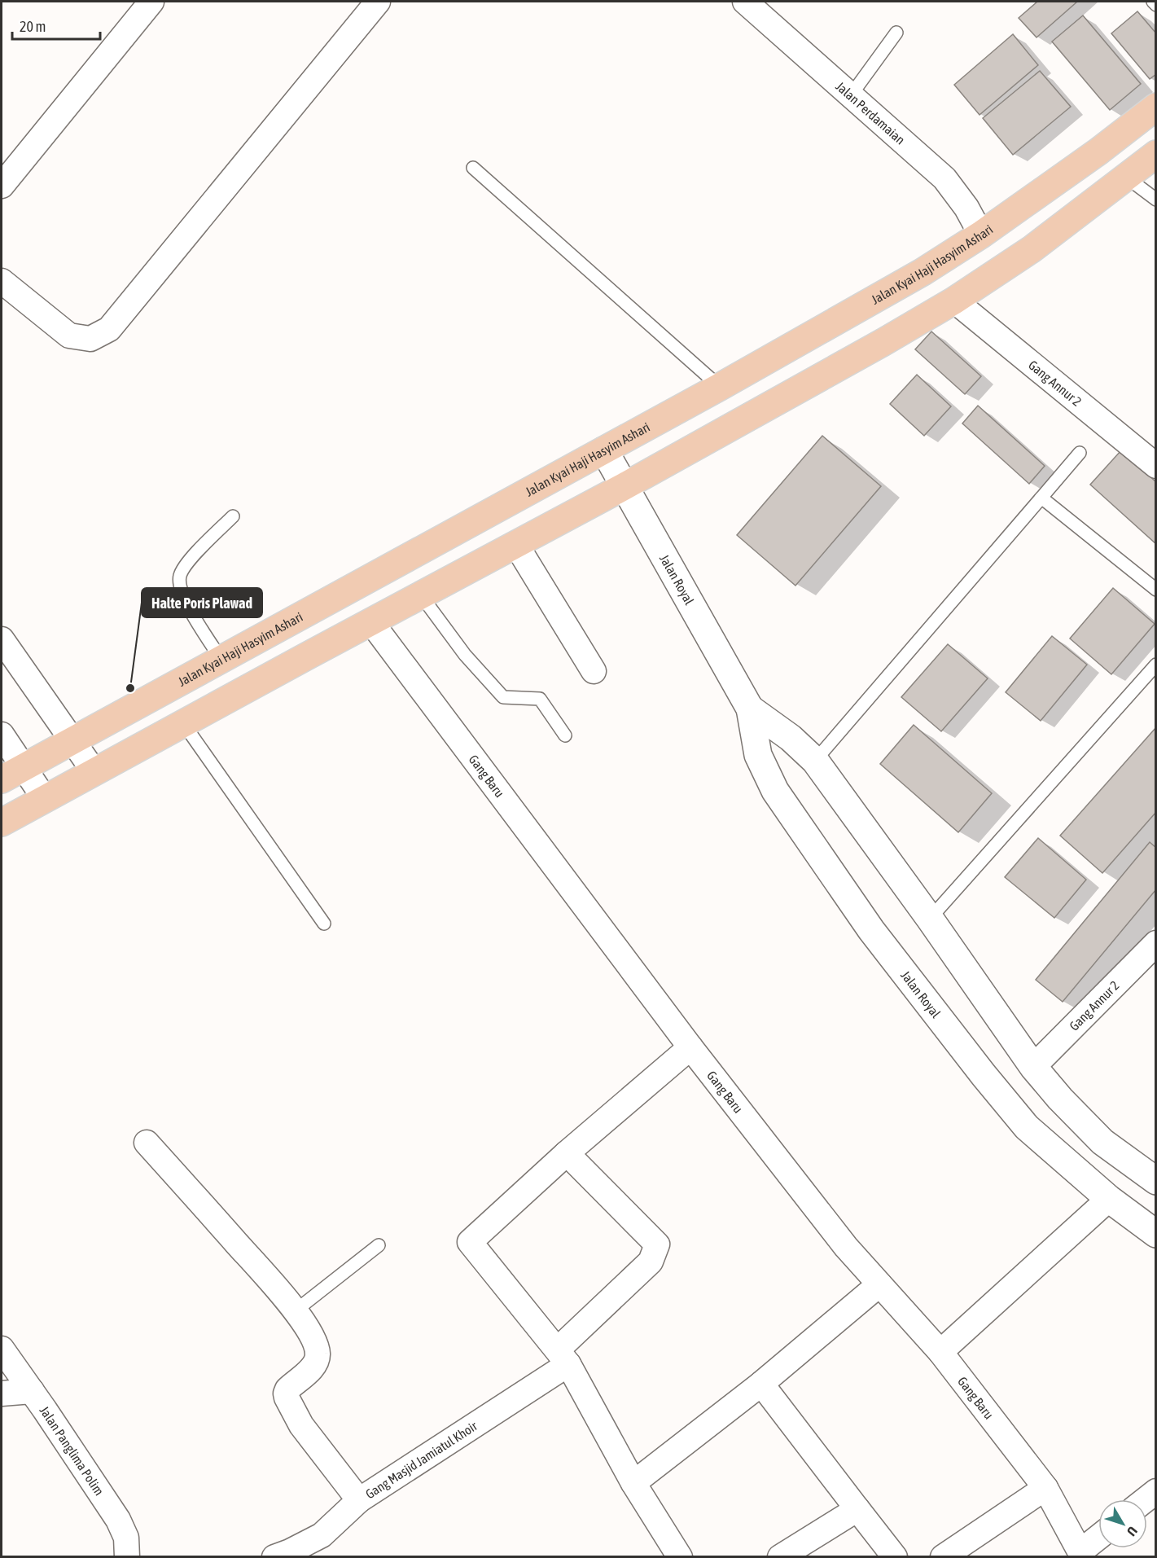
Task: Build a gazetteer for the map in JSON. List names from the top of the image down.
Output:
{
  "streets": {
    "main road": ["Jalan Kyai Haji Hasyim Ashari"],
    "street": [
      "Jalan Perdamaian",
      "Gang Annur 2",
      "Jalan Royal",
      "Gang Baru",
      "Jalan Panglima Polim",
      "Gang Masjid Jamiatul Khoir"
    ]
  },
  "crossings": [
    ["Jalan Perdamaian", "Jalan Kyai Haji Hasyim Ashari"],
    ["Jalan Kyai Haji Hasyim Ashari", "Jalan Royal"],
    ["Gang Annur 2", "Jalan Royal"]
  ],
  "places": ["Halte Poris Plawad"],
  "scale_bar": "20 m",
  "north": "bottom right"
}
